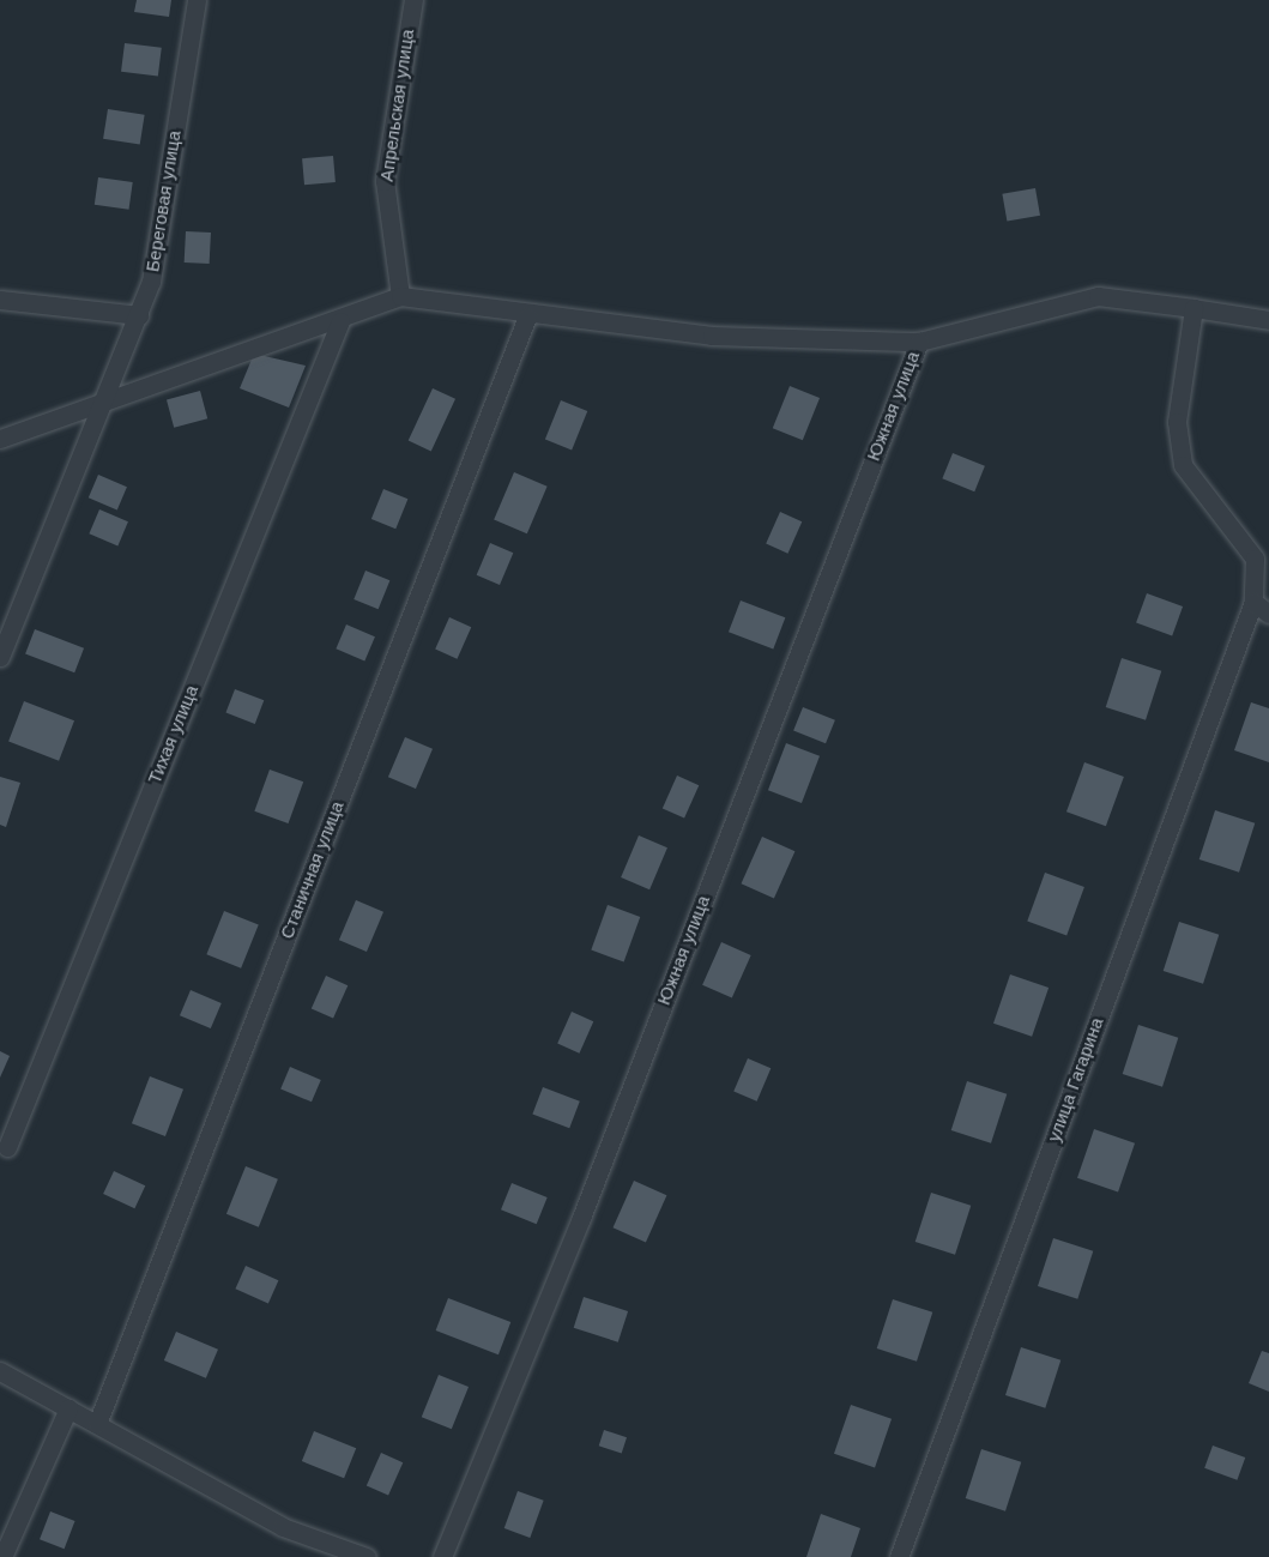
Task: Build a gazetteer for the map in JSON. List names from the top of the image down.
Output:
{
  "streets": {
    "street": [
      "Апрельская улица",
      "Береговая улица",
      "Южная улица",
      "Тихая улица",
      "Станичная улица",
      "улица Гагарина"
    ]
  }
}
